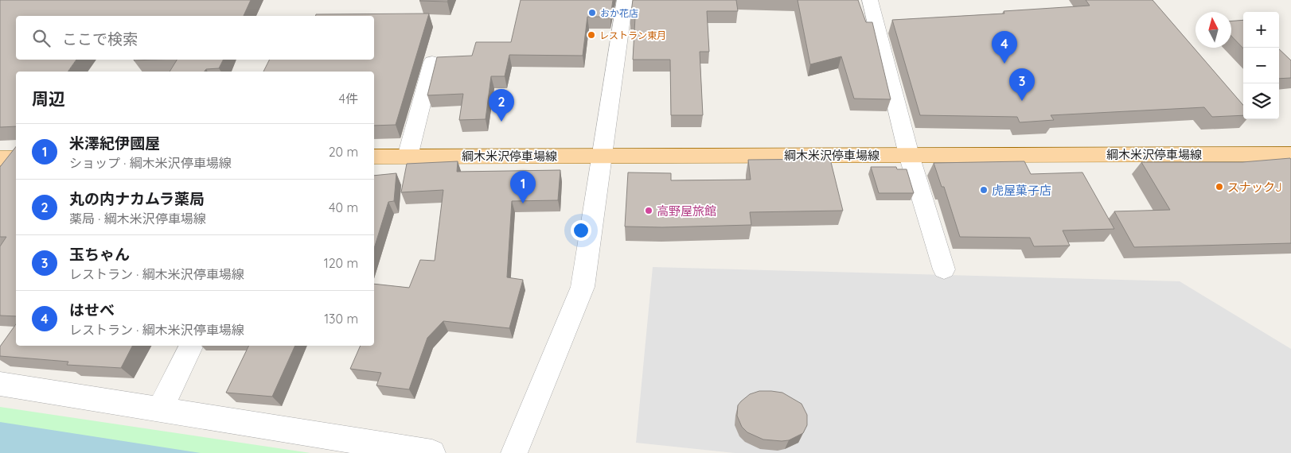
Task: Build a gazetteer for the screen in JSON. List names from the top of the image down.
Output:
{
  "streets": {
    "main road": ["綱木米沢停車場線"]
  },
  "places": [
    "おか花店",
    "レストラン東月",
    "スナックJ",
    "虎屋菓子店",
    "高野屋旅館"
  ],
  "north": "top",
  "page": {
    "map_buttons": ["+", "−"],
    "search": "ここで検索",
    "pins": [
      "4",
      "3",
      "2",
      "1"
    ],
    "heading": ["周辺", "4件"],
    "list": [
      {
        "mark": "1",
        "name": "米澤紀伊國屋",
        "note": "ショップ · 綱木米沢停車場線",
        "value": "20 m"
      },
      {
        "mark": "2",
        "name": "丸の内ナカムラ薬局",
        "note": "薬局 · 綱木米沢停車場線",
        "value": "40 m"
      },
      {
        "mark": "3",
        "name": "玉ちゃん",
        "note": "レストラン · 綱木米沢停車場線",
        "value": "120 m"
      },
      {
        "mark": "4",
        "name": "はせべ",
        "note": "レストラン · 綱木米沢停車場線",
        "value": "130 m"
      }
    ]
  }
}
